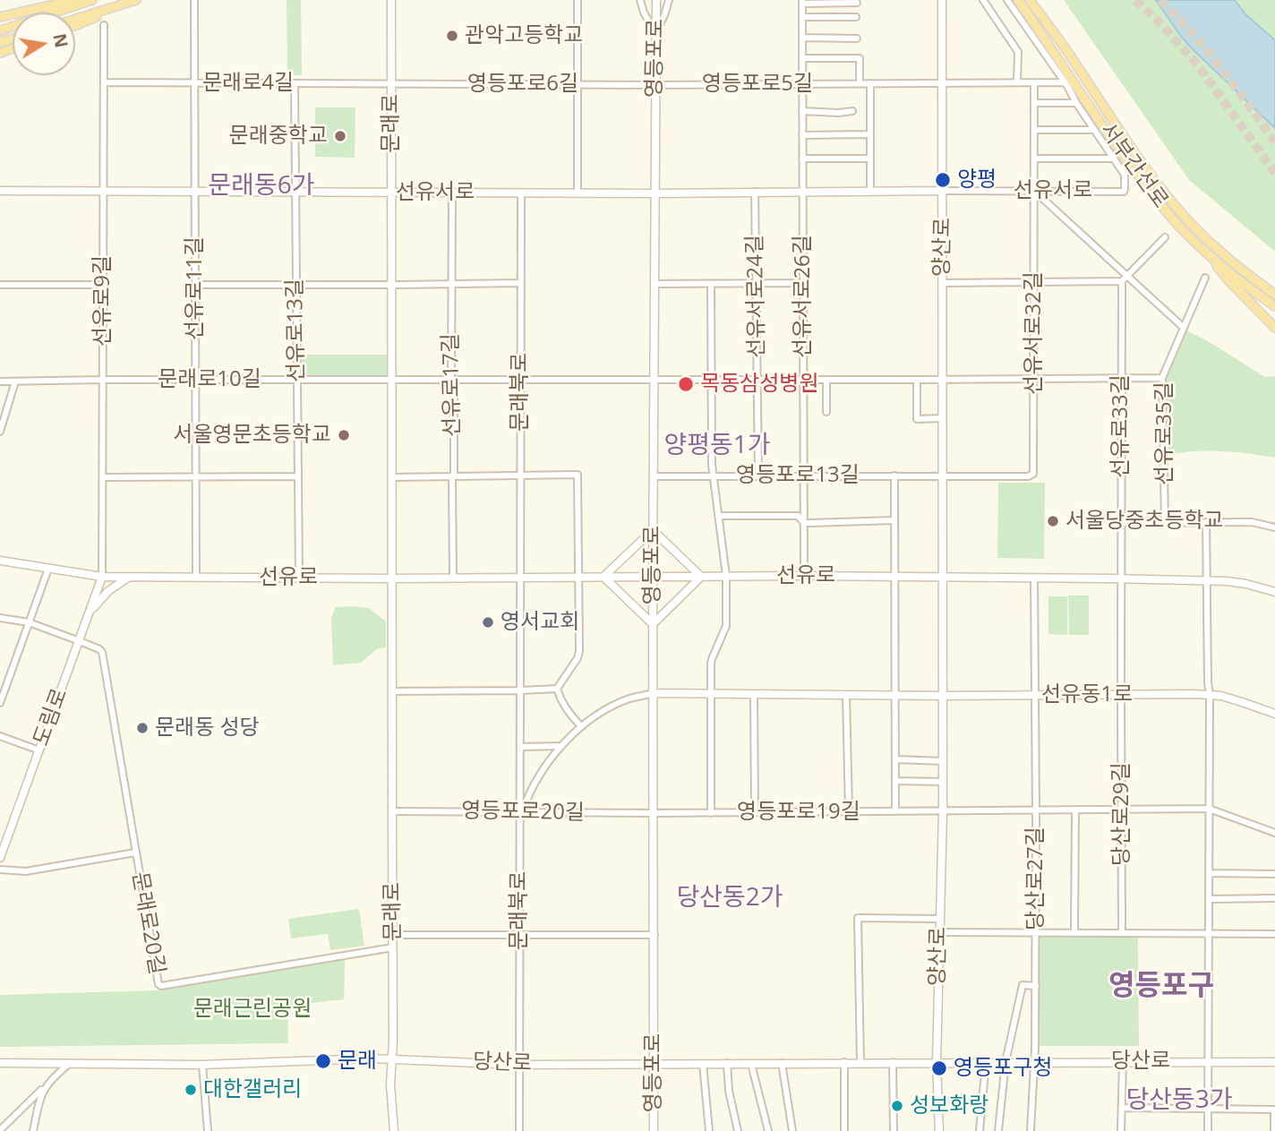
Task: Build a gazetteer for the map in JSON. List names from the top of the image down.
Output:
{
  "streets": {
    "main road": [
      "영등포로",
      "문래로",
      "서부간선로",
      "선유서로",
      "양산로",
      "선유로",
      "선유동1로",
      "도림로",
      "당산로"
    ],
    "street": [
      "문래로4길",
      "영등포로6길",
      "영등포로5길",
      "선유로11길",
      "선유서로24길",
      "선유서로26길",
      "선유로9길",
      "선유로13길",
      "선유서로32길",
      "문래로10길",
      "선유로17길",
      "문래북로",
      "선유로33길",
      "선유로35길",
      "영등포로13길",
      "영등포로20길",
      "영등포로19길",
      "당산로29길",
      "당산로27길",
      "문래로20길"
    ]
  },
  "crossings": [
    ["영등포로", "영등포로6길"],
    ["영등포로", "영등포로5길"],
    ["영등포로", "선유서로"],
    ["영등포로", "문래로10길"],
    ["영등포로", "영등포로13길"],
    ["영등포로", "선유로"],
    ["영등포로", "선유동1로"],
    ["영등포로", "영등포로20길"],
    ["영등포로", "영등포로19길"],
    ["영등포로", "당산로"],
    ["문래로4길", "영등포로6길"],
    ["문래로4길", "문래로"],
    ["문래로4길", "선유로11길"],
    ["문래로4길", "선유로9길"],
    ["문래로4길", "선유로13길"],
    ["영등포로6길", "영등포로5길"],
    ["영등포로6길", "문래로"],
    ["영등포로5길", "양산로"],
    ["영등포로5길", "선유서로26길"],
    ["영등포로5길", "선유서로32길"],
    ["문래로", "선유서로"],
    ["문래로", "문래로10길"],
    ["문래로", "선유로"],
    ["문래로", "영등포로20길"],
    ["문래로", "문래로20길"],
    ["문래로", "당산로"],
    ["선유서로", "양산로"],
    ["선유서로", "선유로11길"],
    ["선유서로", "선유서로24길"],
    ["선유서로", "선유서로26길"],
    ["선유서로", "선유로9길"],
    ["선유서로", "선유로13길"],
    ["선유서로", "선유서로32길"],
    ["선유서로", "선유로17길"],
    ["선유서로", "문래북로"],
    ["양산로", "선유서로32길"],
    ["양산로", "문래로10길"],
    ["양산로", "영등포로13길"],
    ["양산로", "선유로"],
    ["양산로", "선유동1로"],
    ["양산로", "영등포로19길"],
    ["양산로", "당산로"],
    ["선유로11길", "문래로10길"],
    ["선유로11길", "선유로"],
    ["선유서로24길", "문래로10길"],
    ["선유서로24길", "영등포로13길"],
    ["선유서로26길", "문래로10길"],
    ["선유서로26길", "영등포로13길"],
    ["선유서로26길", "선유로"],
    ["선유로9길", "문래로10길"],
    ["선유로9길", "선유로"],
    ["선유로9길", "도림로"],
    ["선유로13길", "문래로10길"],
    ["선유로13길", "선유로"],
    ["선유서로32길", "문래로10길"],
    ["선유서로32길", "영등포로13길"],
    ["문래로10길", "선유로17길"],
    ["문래로10길", "문래북로"],
    ["문래로10길", "선유로33길"],
    ["문래로10길", "선유로35길"],
    ["선유로17길", "선유로"],
    ["문래북로", "선유로"],
    ["문래북로", "영등포로20길"],
    ["문래북로", "당산로"],
    ["선유로33길", "선유로"],
    ["선유로", "도림로"],
    ["선유동1로", "당산로29길"],
    ["선유동1로", "당산로27길"],
    ["도림로", "문래로20길"],
    ["영등포로20길", "영등포로19길"],
    ["영등포로19길", "당산로29길"],
    ["영등포로19길", "당산로27길"],
    ["당산로27길", "당산로"]
  ],
  "districts": [
    "문래동6가",
    "양평동1가",
    "당산동2가",
    "영등포구",
    "당산동3가"
  ],
  "parks": ["문래근린공원"],
  "places": [
    "관악고등학교",
    "문래중학교",
    "양평",
    "목동삼성병원",
    "서울영문초등학교",
    "서울당중초등학교",
    "영서교회",
    "문래동 성당",
    "문래",
    "영등포구청",
    "대한갤러리",
    "성보화랑"
  ],
  "north": "right"
}
